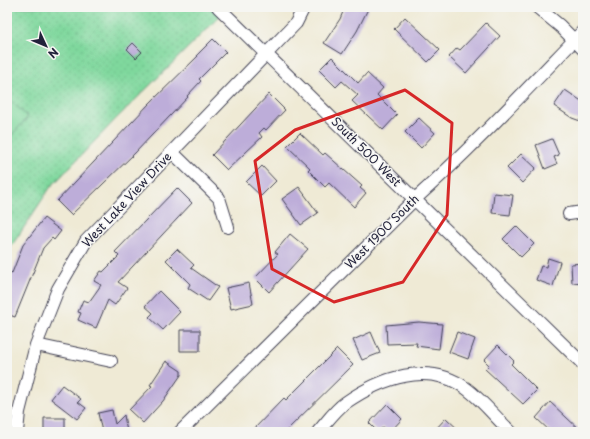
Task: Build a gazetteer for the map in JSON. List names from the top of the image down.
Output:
{
  "streets": {
    "street": ["South 500 West", "West Lake View Drive", "West 1900 South"]
  },
  "crossings": [
    ["South 500 West", "West Lake View Drive"],
    ["South 500 West", "West 1900 South"]
  ],
  "north": "bottom right"
}
